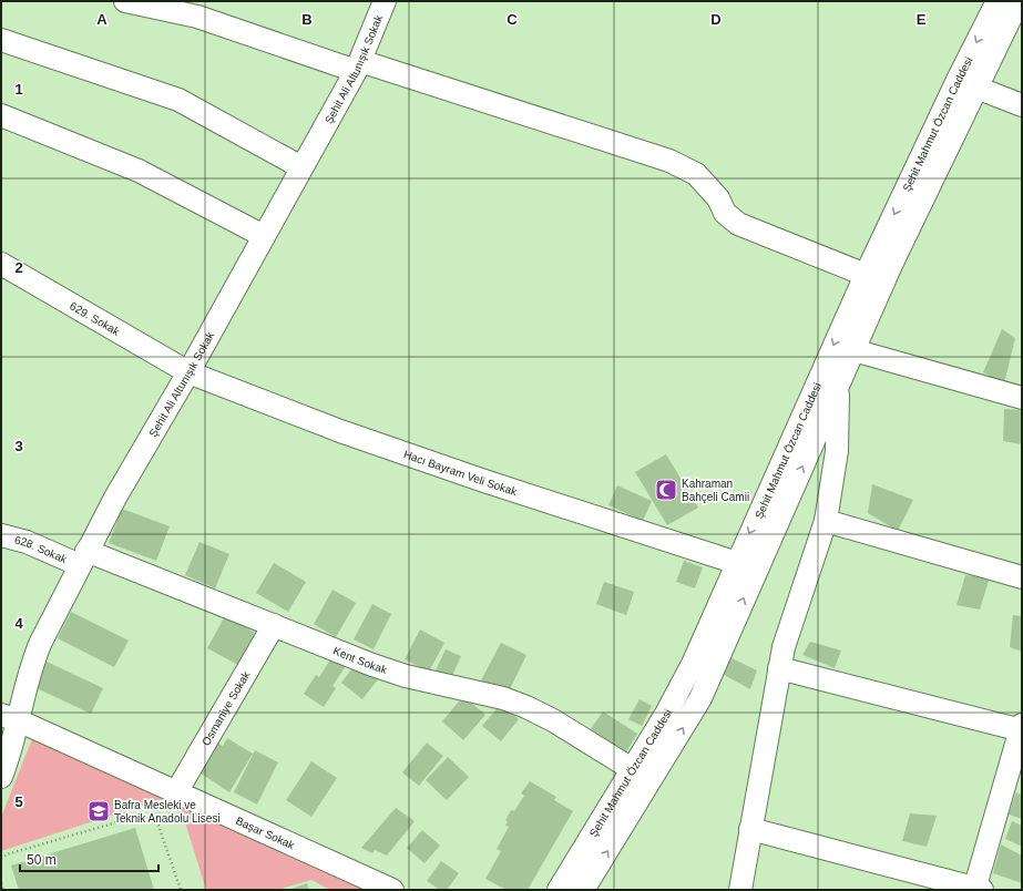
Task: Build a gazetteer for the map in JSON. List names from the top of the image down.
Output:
{
  "streets": {
    "street": [
      "Şehit Ali Altunışık Sokak",
      "Şehit Mahmut Özcan Caddesi",
      "629. Sokak",
      "Hacı Bayram Veli Sokak",
      "628. Sokak",
      "Kent Sokak",
      "Osmaniye Sokak",
      "Başar Sokak"
    ]
  },
  "crossings": [
    ["Şehit Ali Altunışık Sokak", "629. Sokak"],
    ["Şehit Ali Altunışık Sokak", "Hacı Bayram Veli Sokak"],
    ["Şehit Ali Altunışık Sokak", "628. Sokak"],
    ["Şehit Ali Altunışık Sokak", "Kent Sokak"],
    ["Şehit Ali Altunışık Sokak", "Başar Sokak"],
    ["Şehit Mahmut Özcan Caddesi", "Hacı Bayram Veli Sokak"],
    ["Şehit Mahmut Özcan Caddesi", "Kent Sokak"],
    ["629. Sokak", "Hacı Bayram Veli Sokak"],
    ["628. Sokak", "Kent Sokak"],
    ["Kent Sokak", "Osmaniye Sokak"],
    ["Osmaniye Sokak", "Başar Sokak"]
  ],
  "places": {
    "mosque": ["Kahraman Bahçeli Camii"],
    "school or university": ["Bafra Mesleki ve Teknik Anadolu Lisesi"]
  },
  "scale_bar": "50 m",
  "grid": {
    "columns": [
      "A",
      "B",
      "C",
      "D",
      "E"
    ],
    "rows": [
      "1",
      "2",
      "3",
      "4",
      "5"
    ]
  }
}
